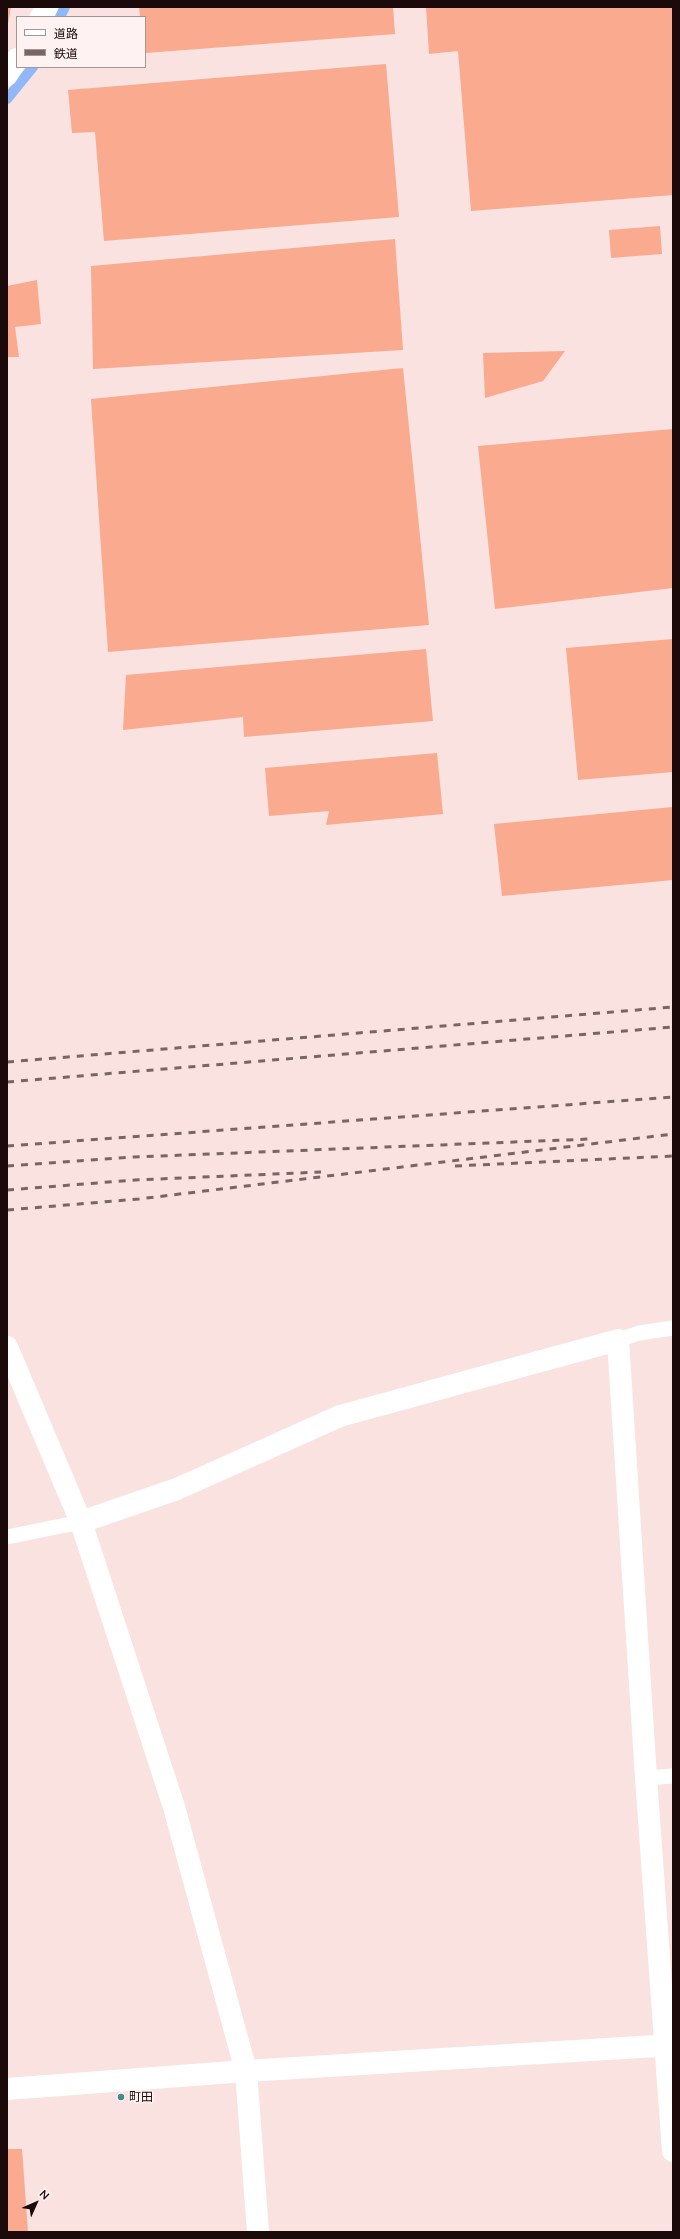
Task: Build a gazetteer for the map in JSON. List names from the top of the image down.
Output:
{
  "places": ["町田"],
  "legend": ["道路", "鉄道"],
  "north": "top right"
}
